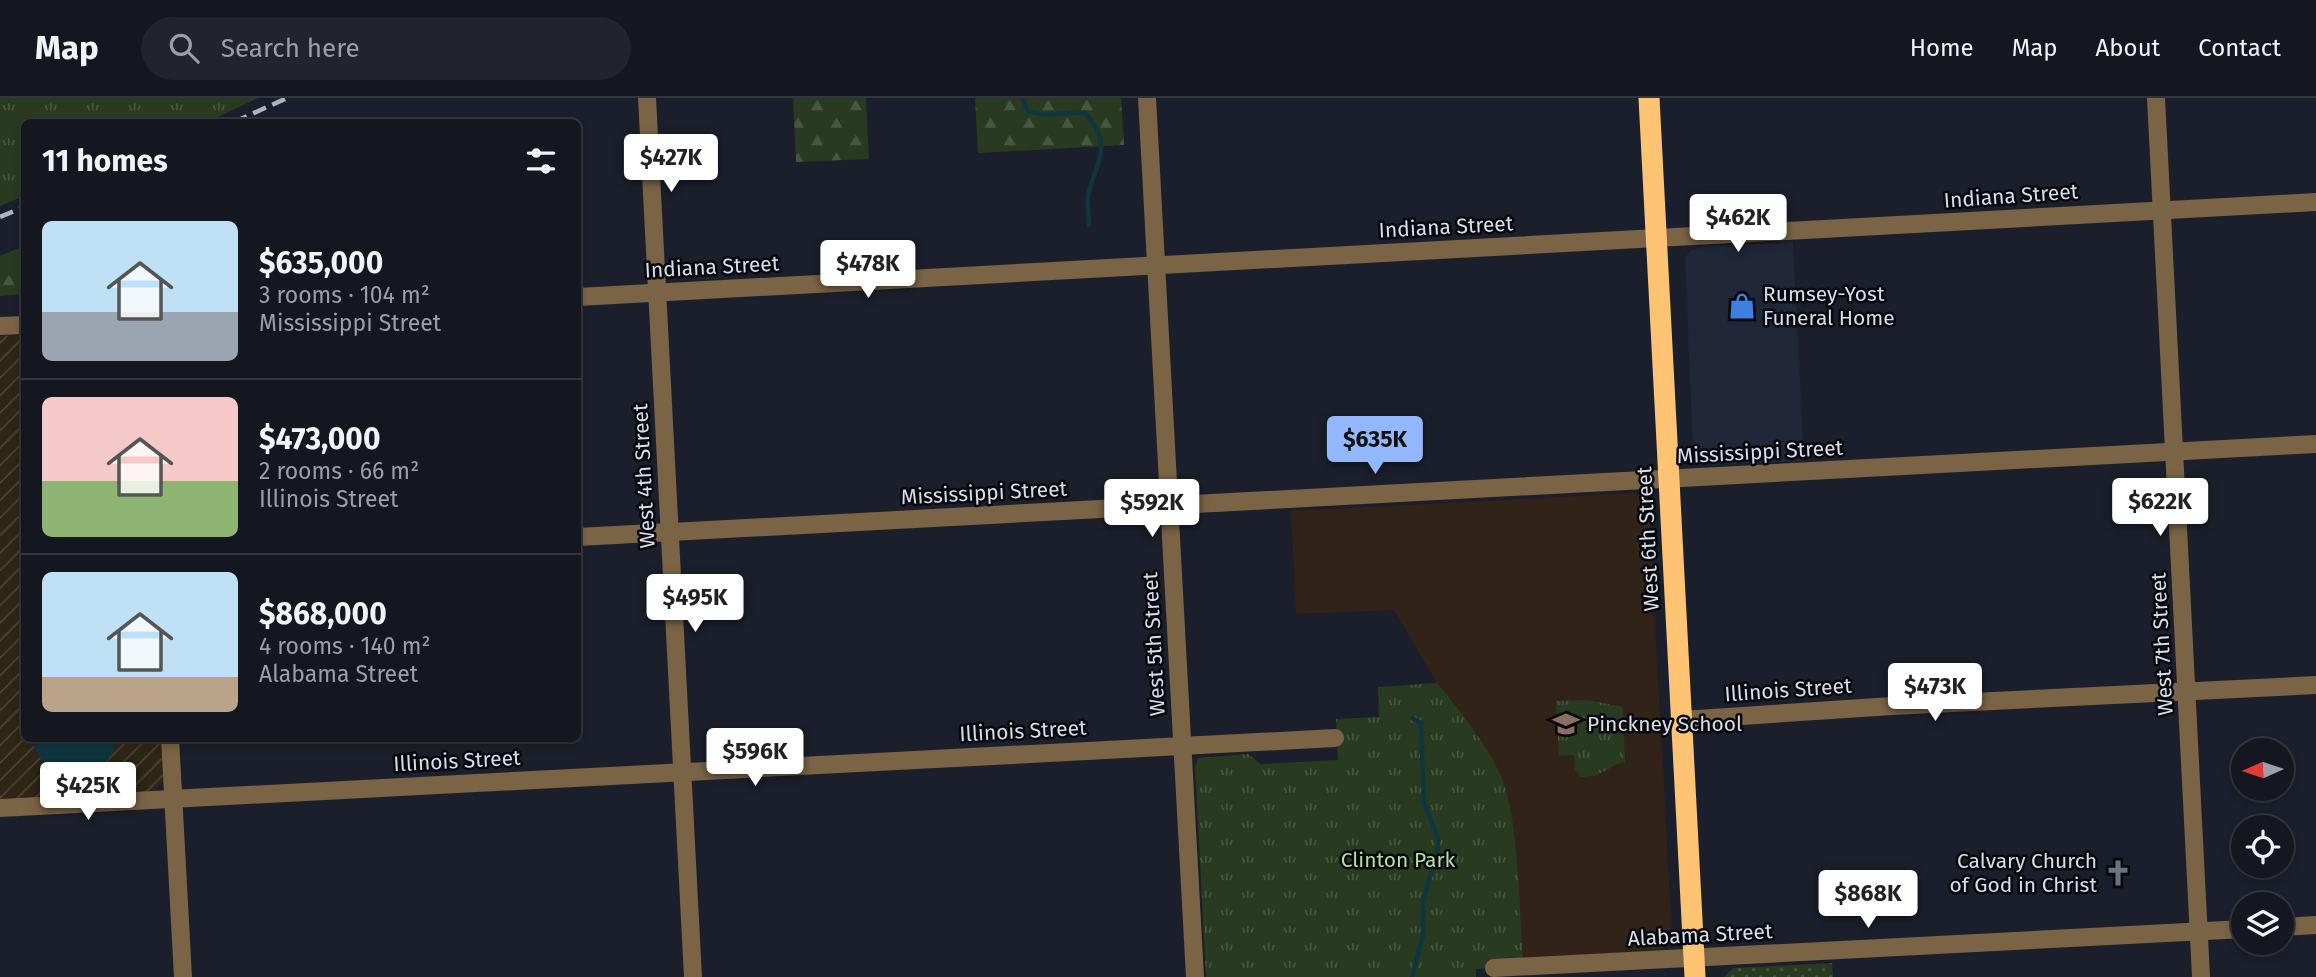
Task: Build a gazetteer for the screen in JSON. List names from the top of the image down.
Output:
{
  "streets": {
    "highway": ["West 6th Street"],
    "street": [
      "Indiana Street",
      "Mississippi Street",
      "West 4th Street",
      "West 5th Street",
      "West 7th Street",
      "Illinois Street",
      "Alabama Street"
    ]
  },
  "crossings": [
    ["Indiana Street", "West 4th Street"],
    ["Indiana Street", "West 6th Street"],
    ["Indiana Street", "West 5th Street"],
    ["Indiana Street", "West 7th Street"],
    ["Mississippi Street", "West 4th Street"],
    ["Mississippi Street", "West 6th Street"],
    ["Mississippi Street", "West 5th Street"],
    ["Mississippi Street", "West 7th Street"],
    ["West 4th Street", "Illinois Street"],
    ["West 6th Street", "Illinois Street"],
    ["West 6th Street", "Alabama Street"],
    ["West 5th Street", "Illinois Street"],
    ["West 7th Street", "Illinois Street"],
    ["West 7th Street", "Alabama Street"]
  ],
  "parks": ["Clinton Park"],
  "places": {
    "shop": ["Rumsey-Yost Funeral Home"],
    "school or university": ["Pinckney School"],
    "church": ["Calvary Church of God in Christ"]
  },
  "north": "left",
  "page": {
    "header": "Map",
    "search": "Search here",
    "nav": [
      "Home",
      "Map",
      "About",
      "Contact"
    ],
    "heading": "11 homes",
    "price": [
      "$427K",
      "$462K",
      "$478K",
      "$635K",
      "$622K",
      "$592K",
      "$495K",
      "$473K",
      "$596K",
      "$425K",
      "$868K"
    ],
    "list": [
      {
        "name": "$635,000",
        "note": "3 rooms · 104 m² · Mississippi Street"
      },
      {
        "name": "$473,000",
        "note": "2 rooms · 66 m² · Illinois Street"
      },
      {
        "name": "$868,000",
        "note": "4 rooms · 140 m² · Alabama Street"
      }
    ]
  }
}
